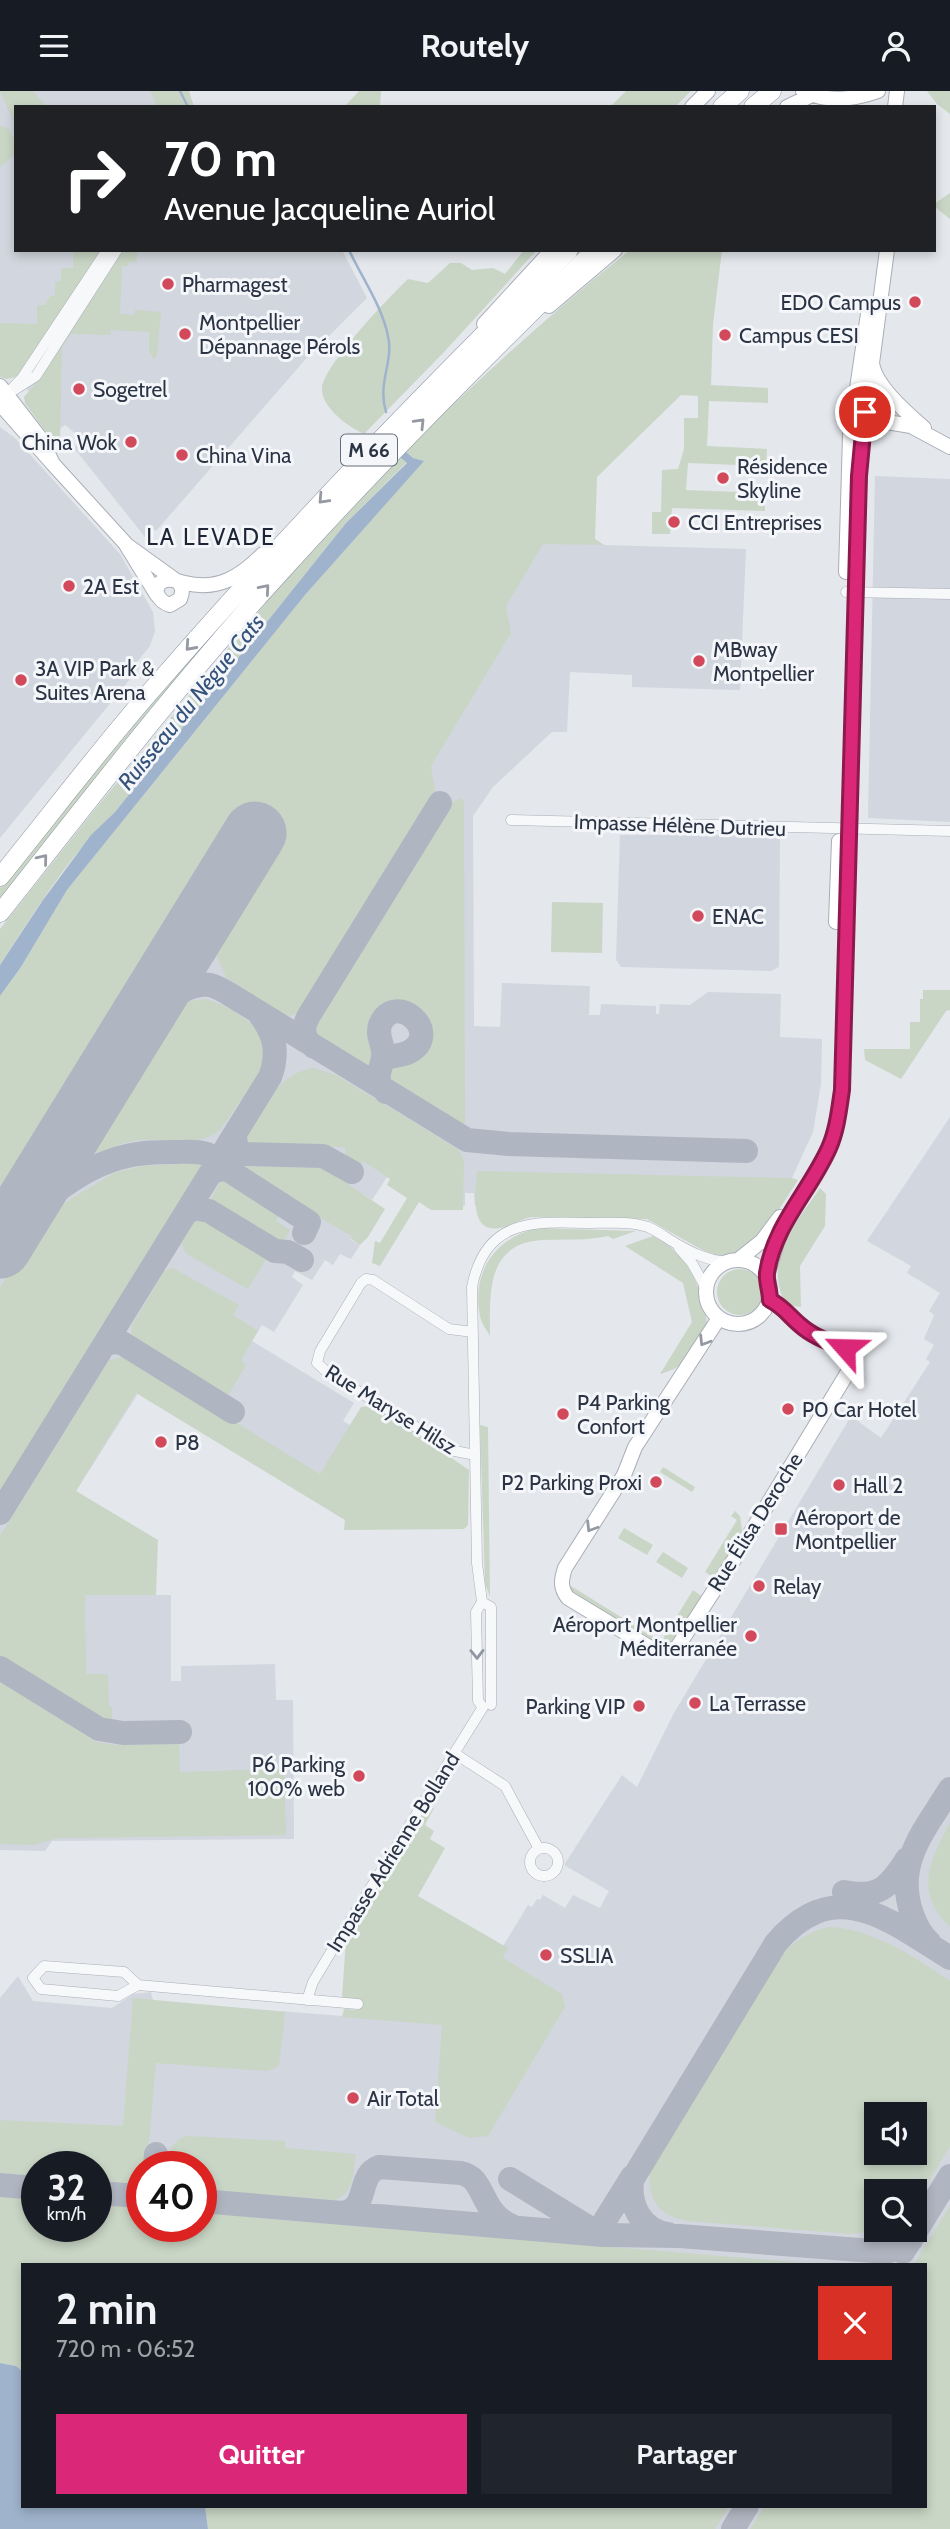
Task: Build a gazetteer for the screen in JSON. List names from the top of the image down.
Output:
{
  "streets": {
    "highway": ["M 66"],
    "main road": ["Rue Élisa Deroche"],
    "street": ["Impasse Hélène Dutrieu", "Rue Maryse Hilsz", "Impasse Adrienne Bolland"]
  },
  "crossings": [
    ["Rue Maryse Hilsz", "Impasse Adrienne Bolland"]
  ],
  "districts": ["LA LEVADE"],
  "water": ["Ruisseau du Nègue Cats"],
  "places": {
    "other": [
      "Pharmagest",
      "EDO Campus",
      "Montpellier Dépannage Pérols",
      "Campus CESI",
      "Sogetrel",
      "China Wok",
      "China Vina",
      "Résidence Skyline",
      "CCI Entreprises",
      "2A Est",
      "MBway Montpellier",
      "3A VIP Park & Suites Arena",
      "ENAC",
      "P0 Car Hotel",
      "P4 Parking Confort",
      "P8",
      "P2 Parking Proxi",
      "Hall 2",
      "Relay",
      "Aéroport Montpellier Méditerranée",
      "La Terrasse",
      "Parking VIP",
      "P6 Parking 100% web",
      "SSLIA",
      "Air Total"
    ],
    "transit": ["Aéroport de Montpellier"]
  },
  "page": {
    "header": "Routely",
    "turn": ["70 m", "Avenue Jacqueline Auriol"],
    "speed": "32 km/h",
    "limit": "40",
    "heading": ["2 min", "720 m · 06:52"],
    "buttons": ["Quitter", "Partager"]
  }
}
